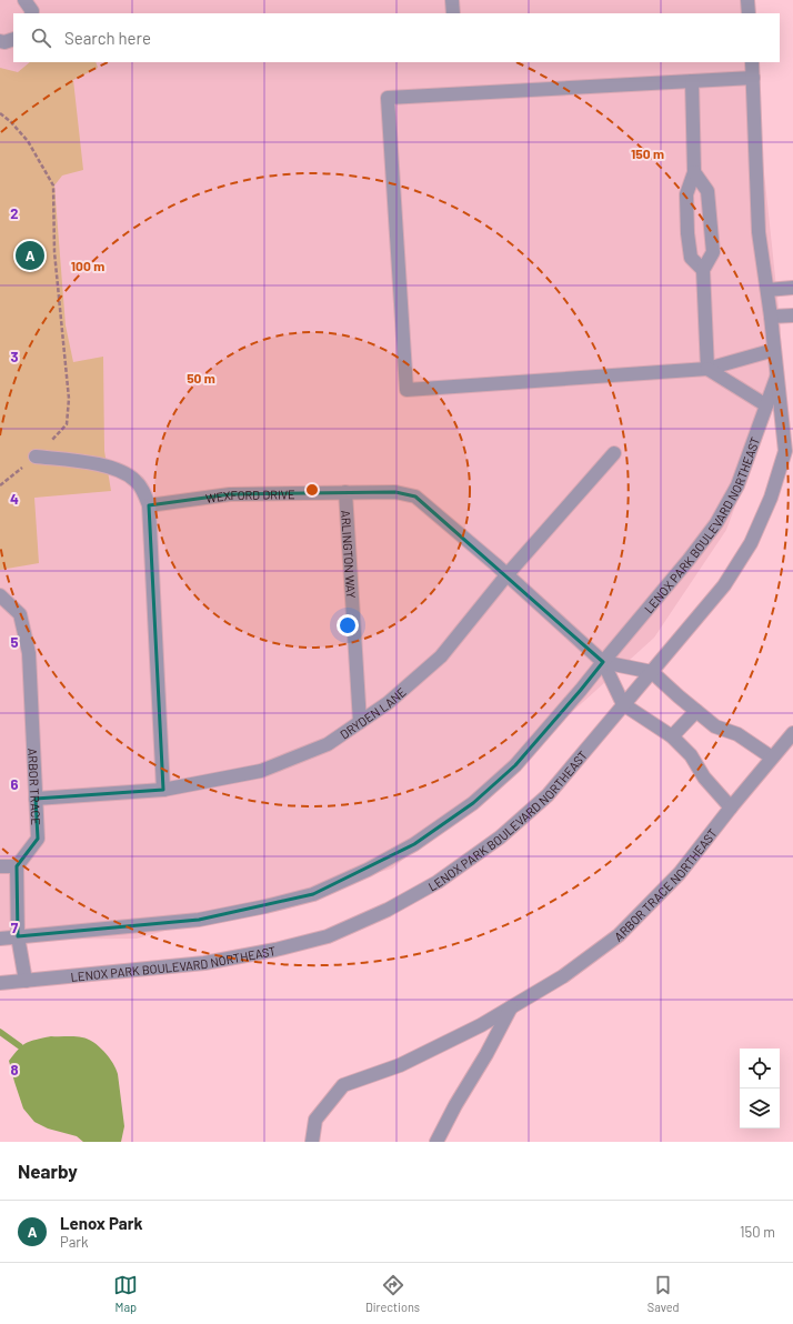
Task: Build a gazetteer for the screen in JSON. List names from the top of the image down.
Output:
{
  "streets": {
    "street": [
      "WEXFORD DRIVE",
      "LENOX PARK BOULEVARD NORTHEAST",
      "ARLINGTON WAY",
      "DRYDEN LANE",
      "ARBOR TRACE",
      "ARBOR TRACE NORTHEAST"
    ]
  },
  "crossings": [
    ["WEXFORD DRIVE", "LENOX PARK BOULEVARD NORTHEAST"],
    ["WEXFORD DRIVE", "ARLINGTON WAY"],
    ["WEXFORD DRIVE", "DRYDEN LANE"],
    ["ARLINGTON WAY", "DRYDEN LANE"],
    ["DRYDEN LANE", "ARBOR TRACE"]
  ],
  "page": {
    "search": "Search here",
    "pins": "A",
    "heading": "Nearby",
    "list": [
      {
        "mark": "A",
        "name": "Lenox Park",
        "note": "Park",
        "value": "150 m"
      }
    ],
    "nav": ["Map", "Directions", "Saved"]
  },
  "grid": {
    "rows": [
      "2",
      "3",
      "4",
      "5",
      "6",
      "7",
      "8"
    ]
  },
  "rings": ["150 m", "100 m", "50 m"]
}
